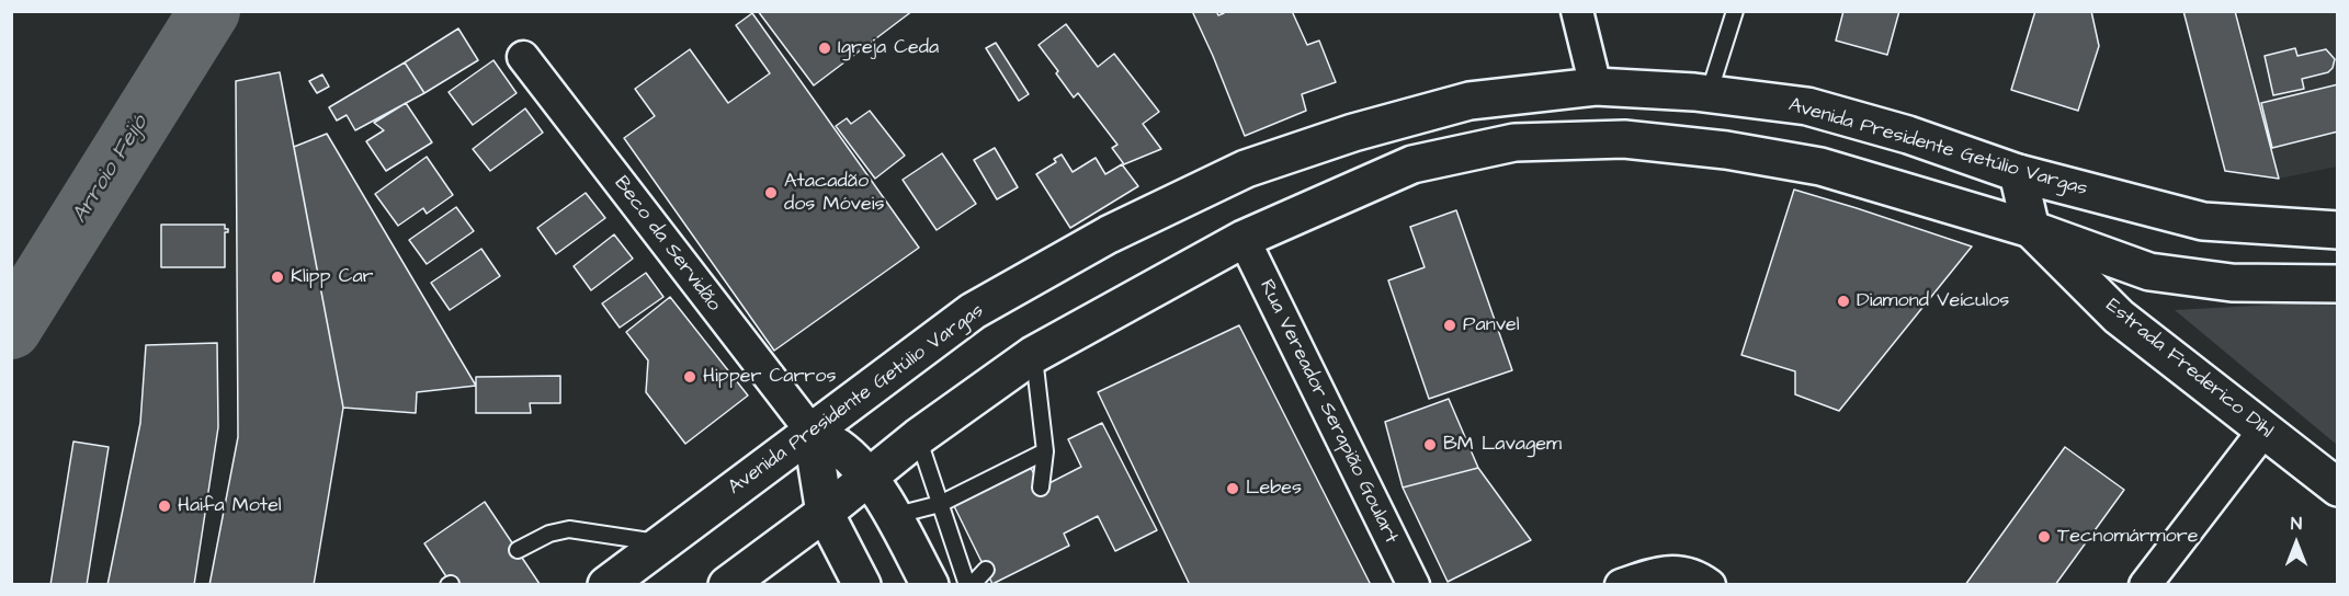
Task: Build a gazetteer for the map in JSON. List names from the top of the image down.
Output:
{
  "streets": {
    "main road": ["Avenida Presidente Getúlio Vargas", "Estrada Frederico Dihl"],
    "street": ["Beco da Servidão", "Rua Vereador Serapião Goulart"]
  },
  "crossings": [
    ["Avenida Presidente Getúlio Vargas", "Beco da Servidão"]
  ],
  "water": ["Arroio Feijó"],
  "places": [
    "Igreja Ceda",
    "Atacadão dos Móveis",
    "Klipp Car",
    "Diamond Veículos",
    "Panvel",
    "Hipper Carros",
    "BM Lavagem",
    "Lebes",
    "Haifa Motel",
    "Tecnomármore"
  ],
  "north": "top"
}
